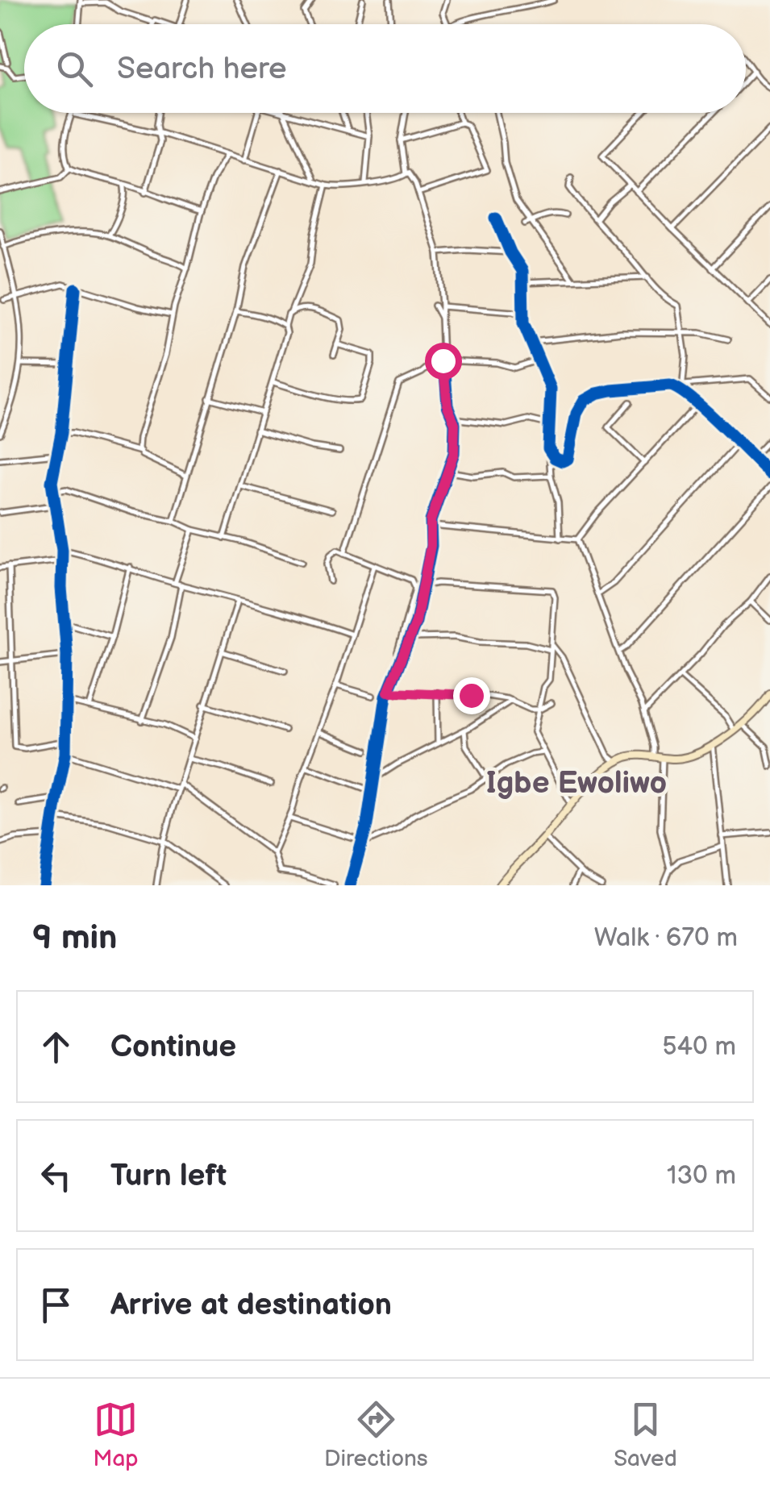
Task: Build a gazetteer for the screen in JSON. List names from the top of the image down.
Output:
{
  "districts": ["Igbe Ewoliwo"],
  "page": {
    "search": "Search here",
    "heading": ["9 min", "Walk · 670 m"],
    "list": [
      ["Continue", "540 m"],
      ["Turn left", "130 m"],
      "Arrive at destination"
    ],
    "nav": ["Map", "Directions", "Saved"]
  }
}
